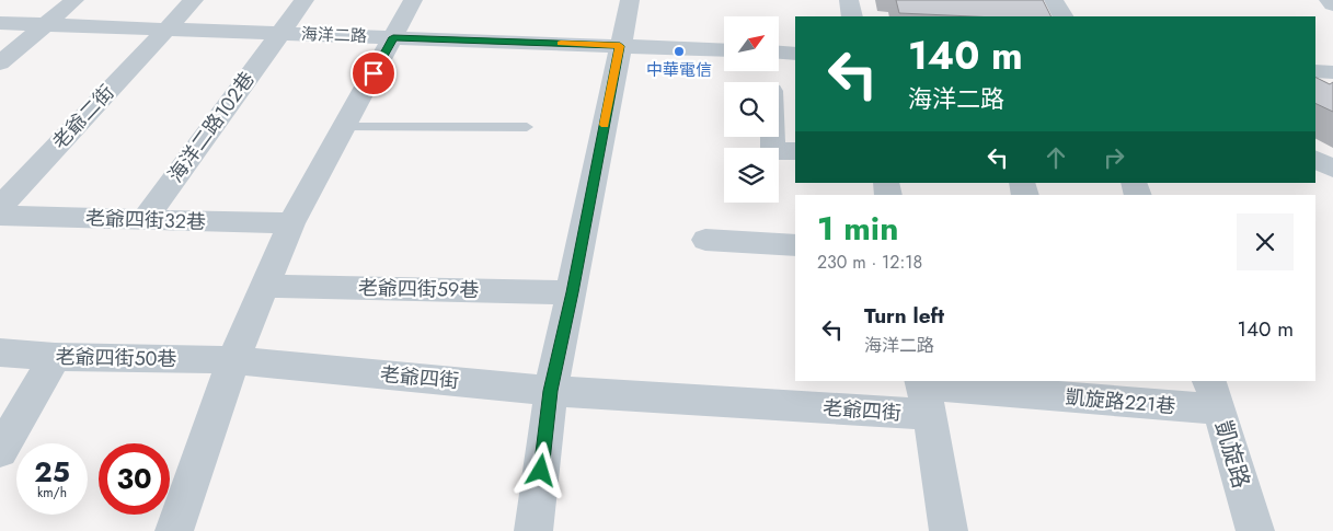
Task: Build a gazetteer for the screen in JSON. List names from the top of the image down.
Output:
{
  "streets": {
    "street": [
      "海洋二路",
      "老爺二街",
      "海洋二路102巷",
      "老爺四街32巷",
      "老爺四街59巷",
      "老爺四街50巷",
      "老爺四街",
      "凱旋路221巷",
      "凱旋路"
    ]
  },
  "crossings": [
    ["海洋二路", "老爺二街"],
    ["海洋二路", "海洋二路102巷"],
    ["海洋二路102巷", "老爺四街32巷"],
    ["老爺四街50巷", "老爺四街"],
    ["老爺四街", "凱旋路221巷"],
    ["凱旋路221巷", "凱旋路"]
  ],
  "places": ["中華電信"],
  "north": "top right",
  "page": {
    "turn": ["140 m", "海洋二路"],
    "heading": ["1 min", "230 m · 12:18"],
    "list": [
      {
        "name": "Turn left",
        "note": "海洋二路",
        "value": "140 m"
      }
    ],
    "speed": "25 km/h",
    "limit": "30"
  }
}
